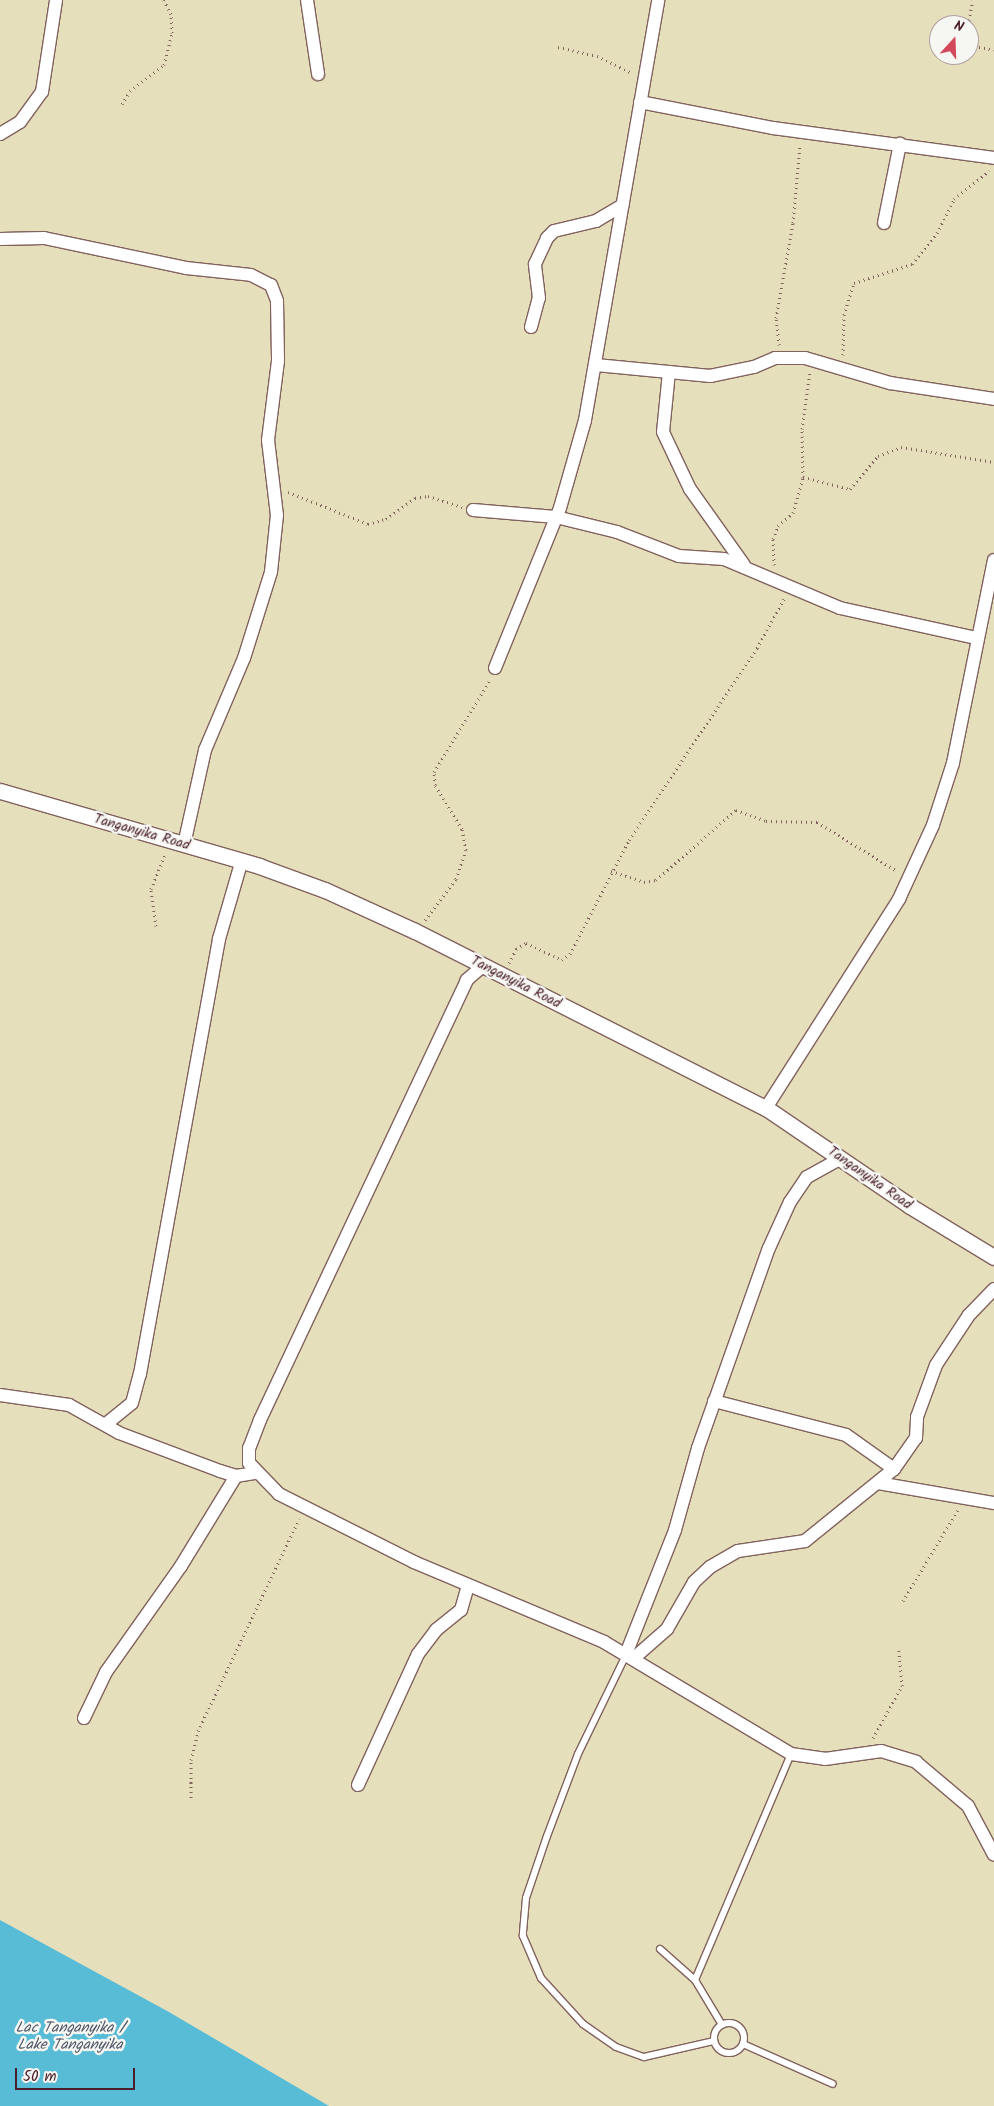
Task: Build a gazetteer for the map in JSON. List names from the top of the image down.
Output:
{
  "streets": {
    "street": ["Tanganyika Road"]
  },
  "water": ["Lac Tanganyika / Lake Tanganyika"],
  "scale_bar": "50 m",
  "north": "top"
}
